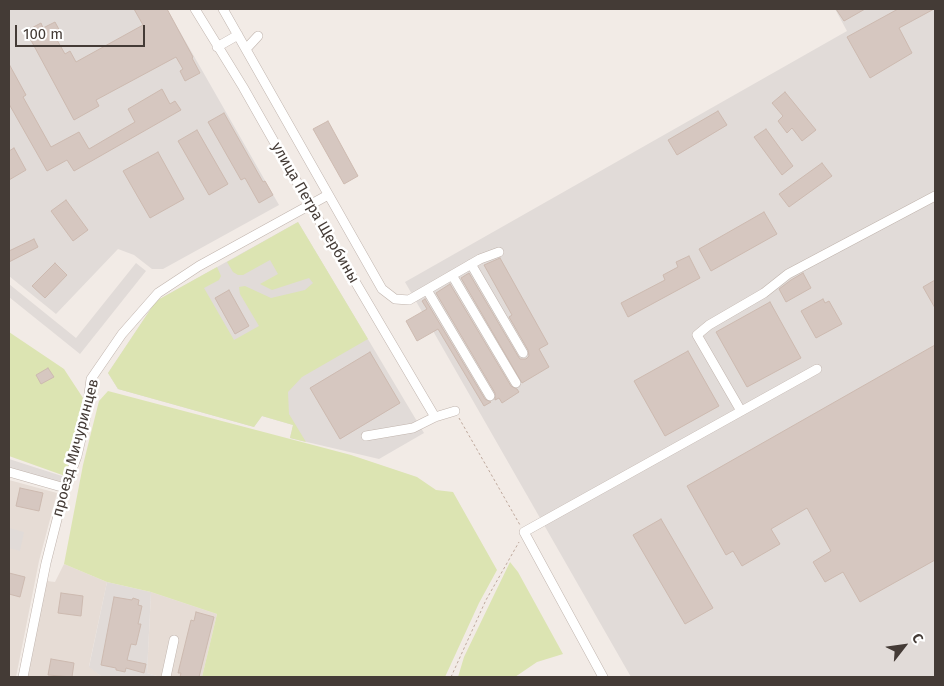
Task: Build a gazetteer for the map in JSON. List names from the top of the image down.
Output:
{
  "streets": {
    "street": ["улица Петра Щербины", "проезд Мичуринцев"]
  },
  "crossings": [
    ["улица Петра Щербины", "проезд Мичуринцев"]
  ],
  "scale_bar": "100 m",
  "north": "top right"
}
